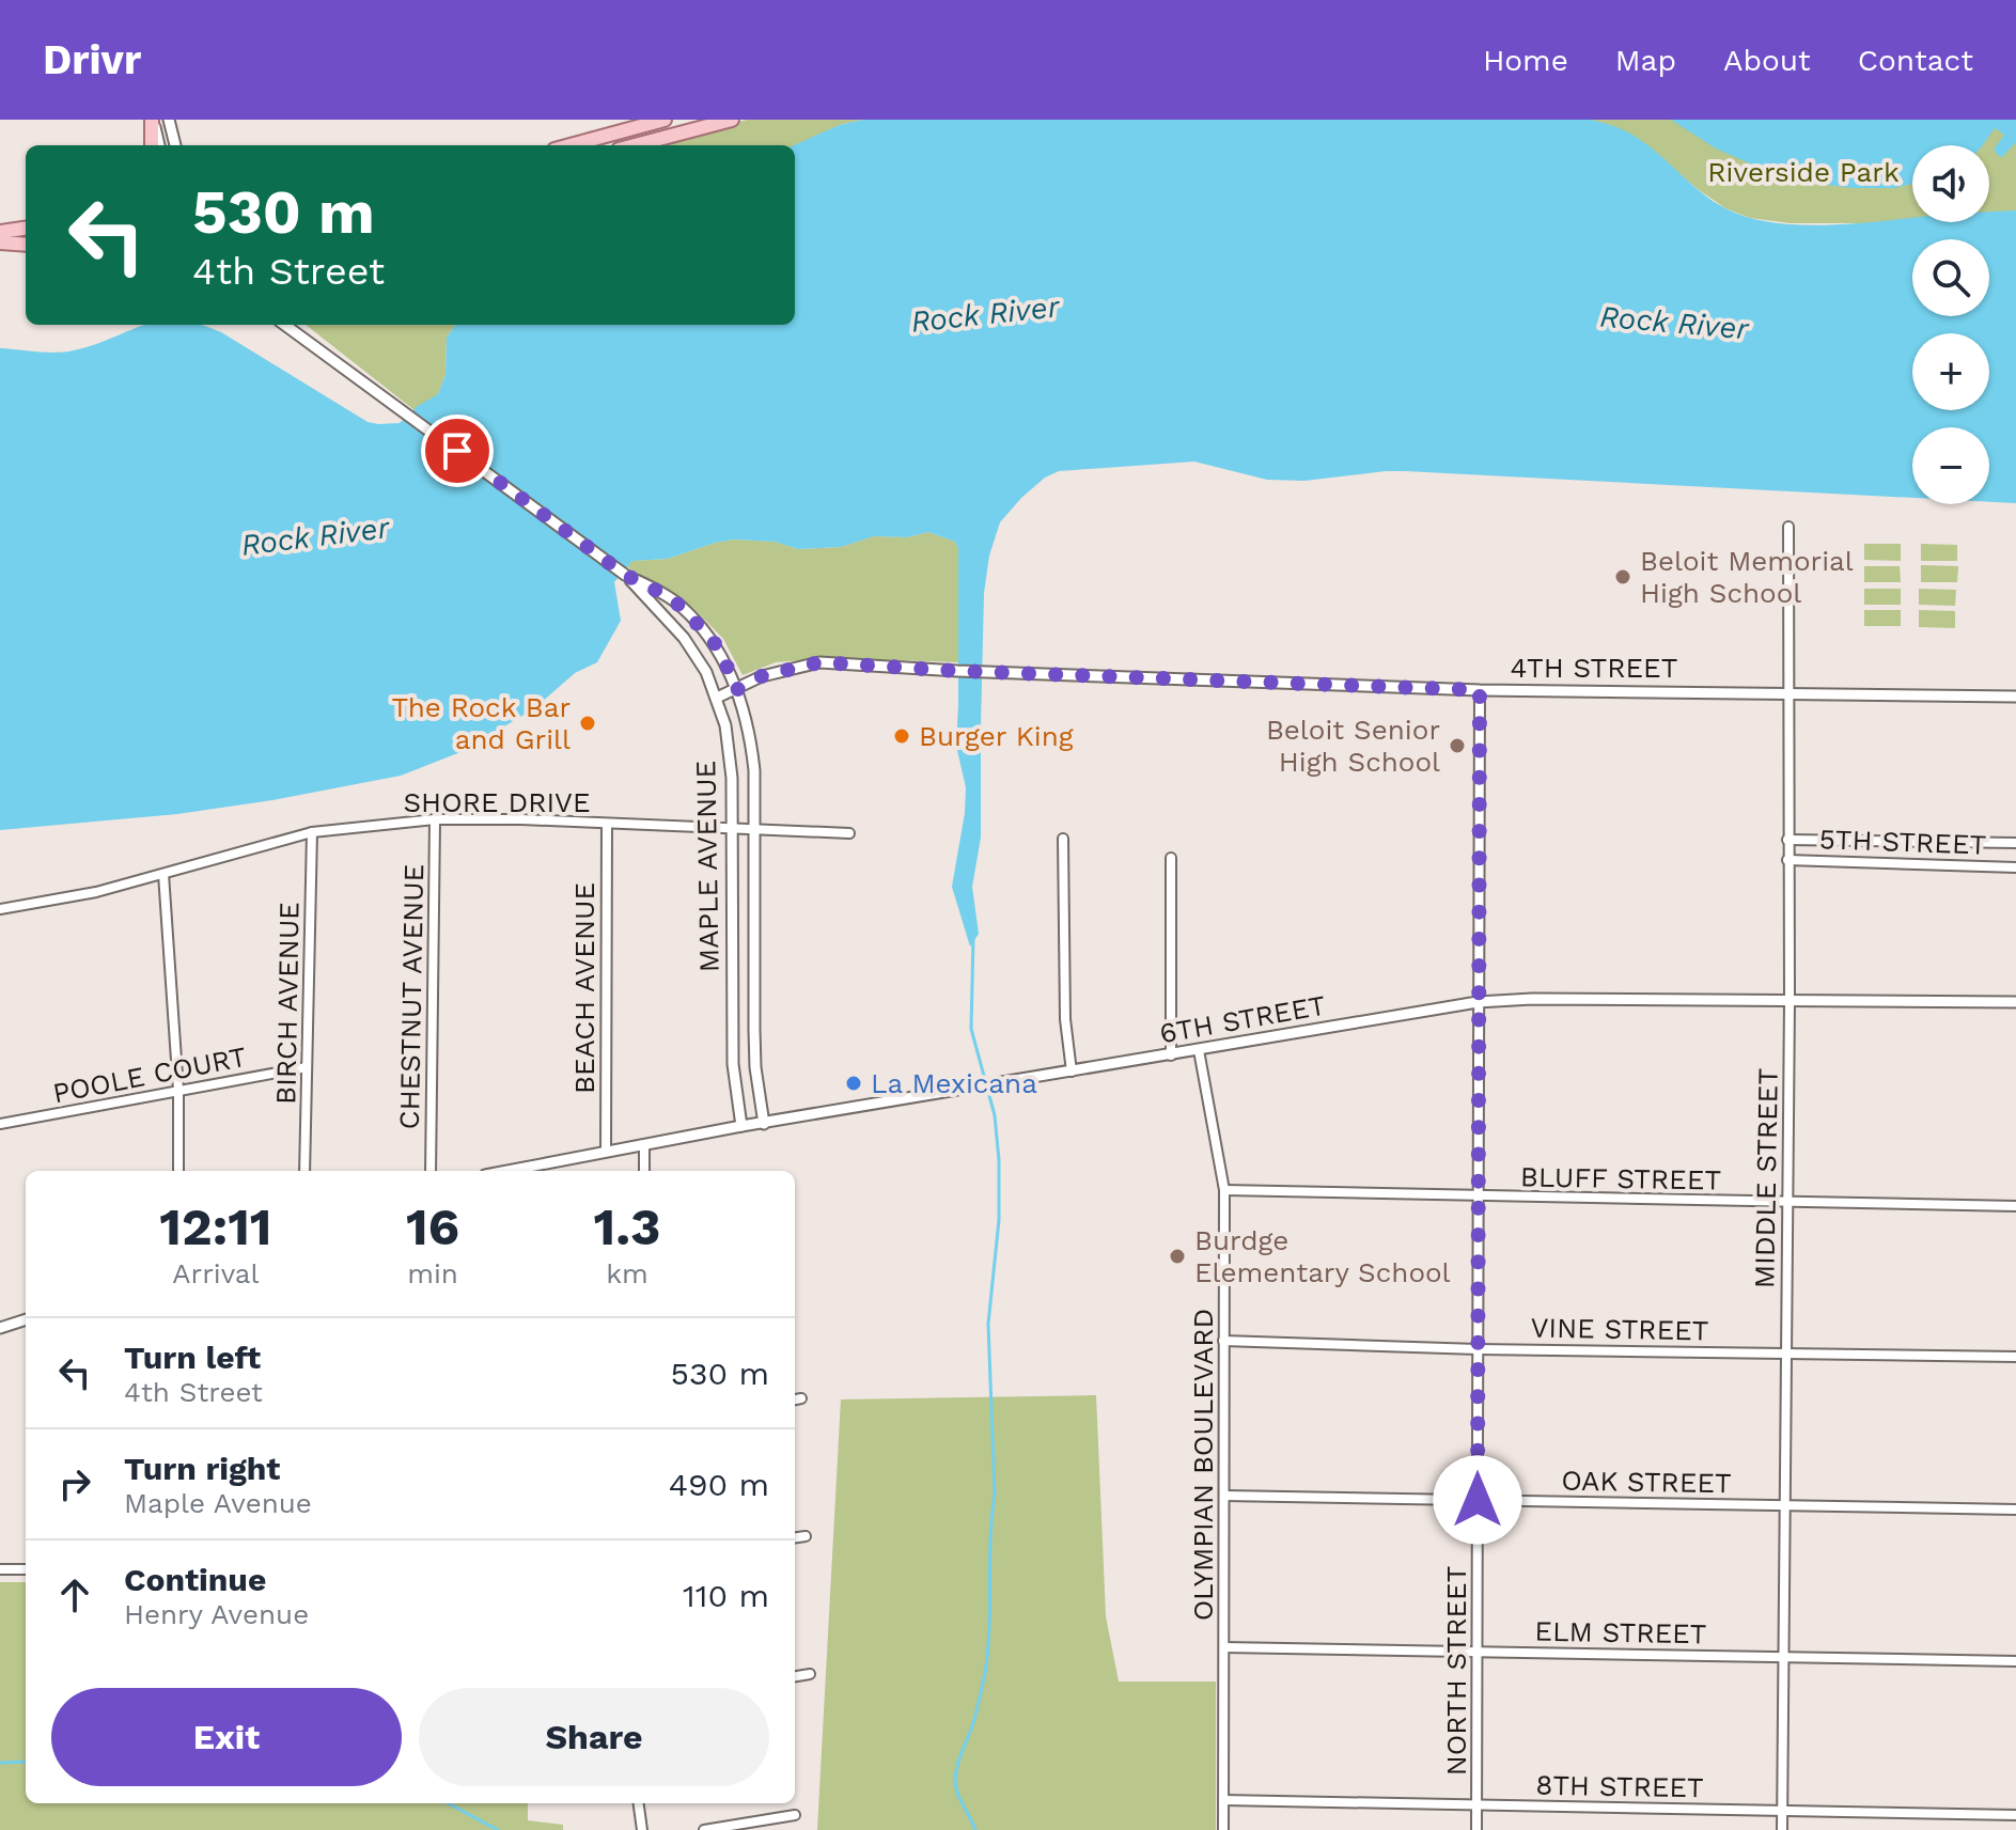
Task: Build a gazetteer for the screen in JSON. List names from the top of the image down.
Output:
{
  "streets": {
    "street": [
      "4TH STREET",
      "SHORE DRIVE",
      "5TH STREET",
      "MAPLE AVENUE",
      "BEACH AVENUE",
      "CHESTNUT AVENUE",
      "BIRCH AVENUE",
      "6TH STREET",
      "POOLE COURT",
      "BLUFF STREET",
      "MIDDLE STREET",
      "VINE STREET",
      "OLYMPIAN BOULEVARD",
      "OAK STREET",
      "ELM STREET",
      "NORTH STREET",
      "8TH STREET"
    ]
  },
  "crossings": [
    ["4TH STREET", "MAPLE AVENUE"],
    ["4TH STREET", "MIDDLE STREET"],
    ["4TH STREET", "NORTH STREET"],
    ["SHORE DRIVE", "MAPLE AVENUE"],
    ["SHORE DRIVE", "BEACH AVENUE"],
    ["SHORE DRIVE", "CHESTNUT AVENUE"],
    ["SHORE DRIVE", "BIRCH AVENUE"],
    ["5TH STREET", "MIDDLE STREET"],
    ["MAPLE AVENUE", "6TH STREET"],
    ["BEACH AVENUE", "6TH STREET"],
    ["BIRCH AVENUE", "POOLE COURT"],
    ["6TH STREET", "MIDDLE STREET"],
    ["6TH STREET", "OLYMPIAN BOULEVARD"],
    ["6TH STREET", "NORTH STREET"],
    ["BLUFF STREET", "MIDDLE STREET"],
    ["BLUFF STREET", "OLYMPIAN BOULEVARD"],
    ["BLUFF STREET", "NORTH STREET"],
    ["MIDDLE STREET", "VINE STREET"],
    ["MIDDLE STREET", "OAK STREET"],
    ["MIDDLE STREET", "ELM STREET"],
    ["MIDDLE STREET", "8TH STREET"],
    ["VINE STREET", "OLYMPIAN BOULEVARD"],
    ["VINE STREET", "NORTH STREET"],
    ["OLYMPIAN BOULEVARD", "OAK STREET"],
    ["OLYMPIAN BOULEVARD", "ELM STREET"],
    ["OLYMPIAN BOULEVARD", "8TH STREET"],
    ["OAK STREET", "NORTH STREET"],
    ["ELM STREET", "NORTH STREET"],
    ["NORTH STREET", "8TH STREET"]
  ],
  "water": ["Rock River"],
  "parks": ["Riverside Park"],
  "places": [
    "Beloit Memorial High School",
    "The Rock Bar and Grill",
    "Burger King",
    "Beloit Senior High School",
    "La Mexicana",
    "Burdge Elementary School"
  ],
  "page": {
    "header": "Drivr",
    "nav": [
      "Home",
      "Map",
      "About",
      "Contact"
    ],
    "map_buttons": ["+", "−"],
    "turn": ["530 m", "4th Street"],
    "eta": [
      "12:11",
      "Arrival",
      "16",
      "min",
      "1.3",
      "km"
    ],
    "list": [
      {
        "name": "Turn left",
        "note": "4th Street",
        "value": "530 m"
      },
      {
        "name": "Turn right",
        "note": "Maple Avenue",
        "value": "490 m"
      },
      {
        "name": "Continue",
        "note": "Henry Avenue",
        "value": "110 m"
      }
    ],
    "buttons": ["Exit", "Share"]
  }
}
